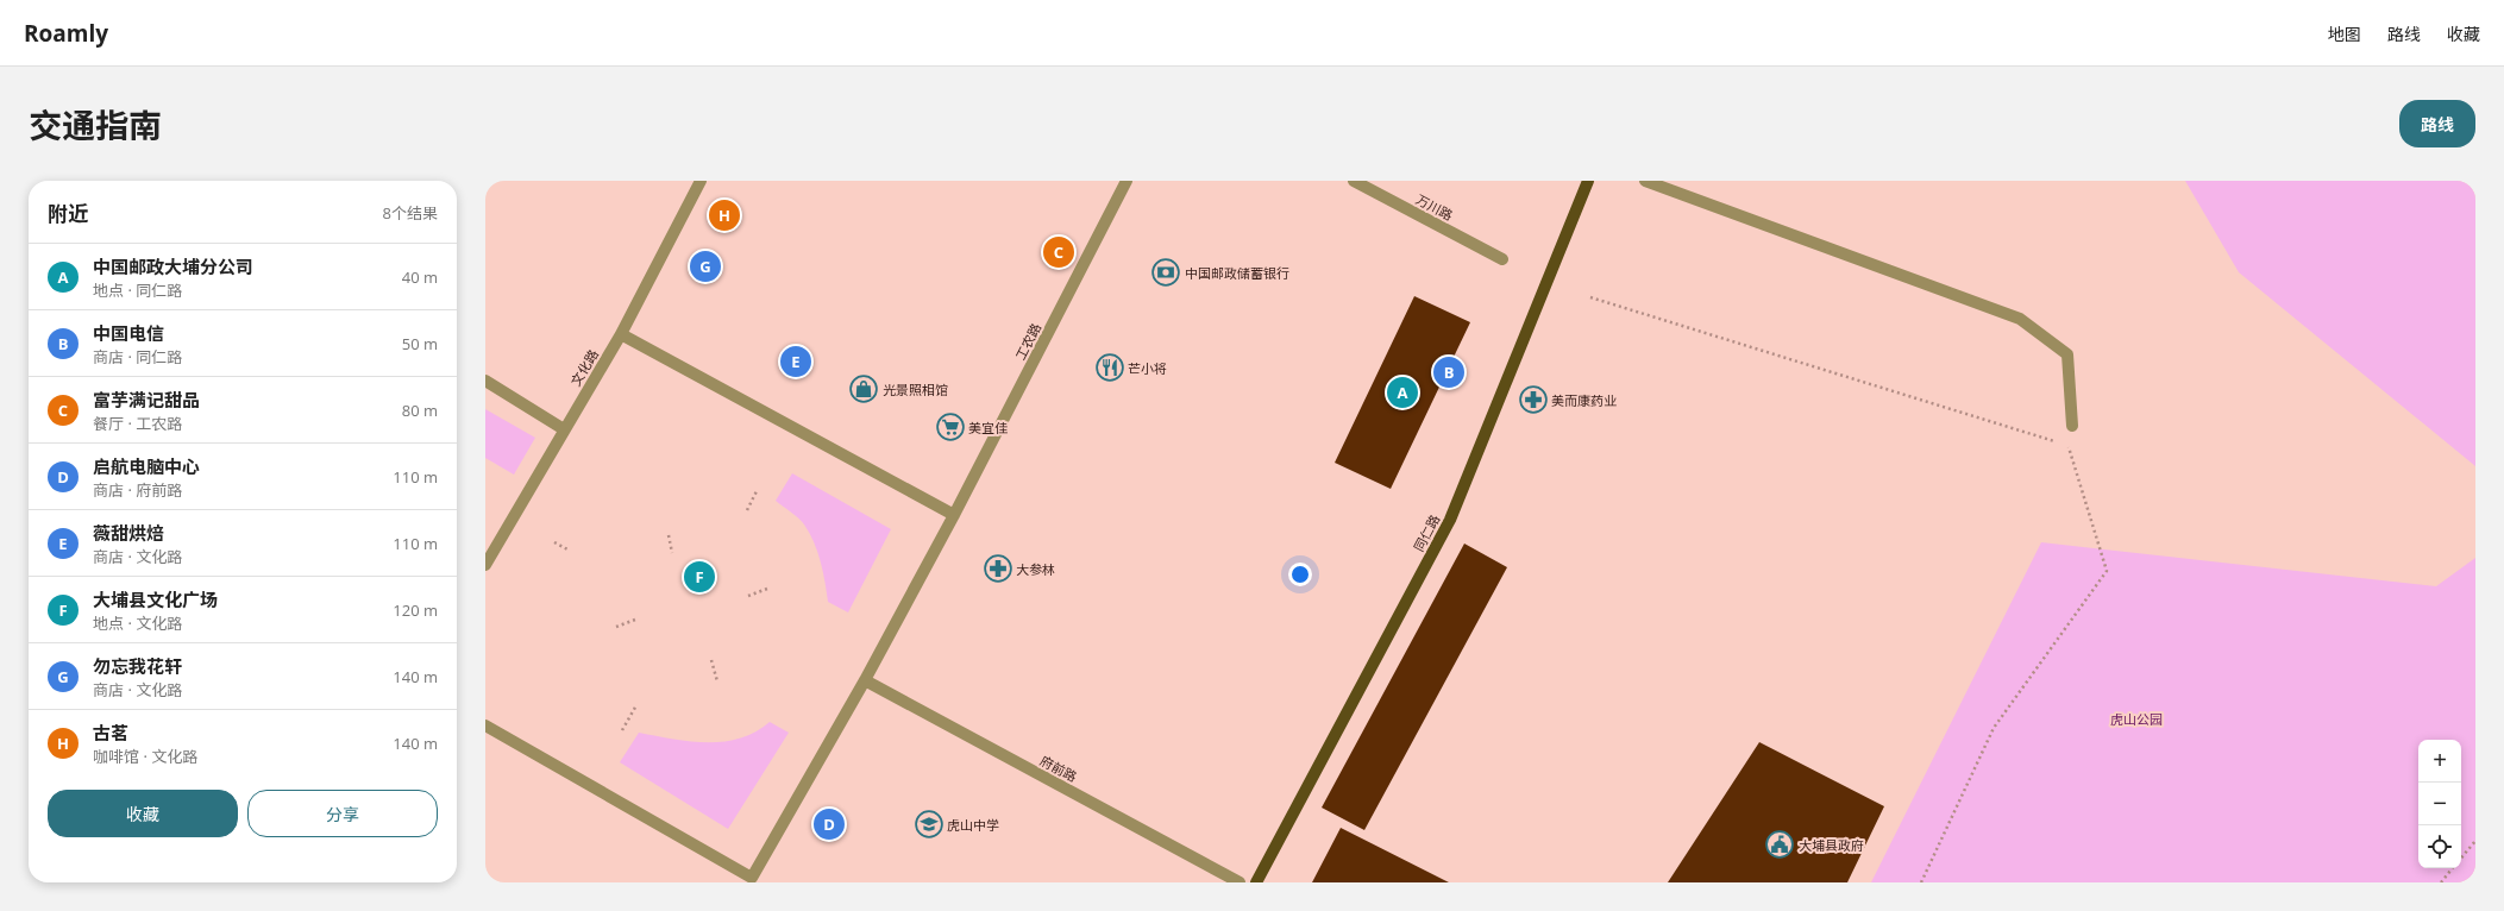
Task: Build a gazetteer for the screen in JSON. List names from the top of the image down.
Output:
{
  "streets": {
    "main road": ["同仁路"],
    "street": [
      "万川路",
      "工农路",
      "文化路",
      "府前路"
    ]
  },
  "crossings": [
    ["工农路", "府前路"]
  ],
  "parks": ["虎山公园"],
  "places": {
    "bank": ["中国邮政储蓄银行"],
    "restaurant": ["芒小将"],
    "shop": ["光景照相馆"],
    "pharmacy": ["美而康药业", "大参林"],
    "supermarket": ["美宜佳"],
    "school or university": ["虎山中学"],
    "public building": ["大埔县政府"]
  },
  "page": {
    "header": "Roamly",
    "nav": ["地图", "路线", "收藏"],
    "title": "交通指南",
    "buttons": [
      "路线",
      ["收藏", "分享"]
    ],
    "heading": ["附近", "8个结果"],
    "pins": [
      "H",
      "C",
      "G",
      "E",
      "B",
      "A",
      "F",
      "D"
    ],
    "list": [
      {
        "mark": "A",
        "name": "中国邮政大埔分公司",
        "note": "地点 · 同仁路",
        "value": "40 m"
      },
      {
        "mark": "B",
        "name": "中国电信",
        "note": "商店 · 同仁路",
        "value": "50 m"
      },
      {
        "mark": "C",
        "name": "富芋满记甜品",
        "note": "餐厅 · 工农路",
        "value": "80 m"
      },
      {
        "mark": "D",
        "name": "启航电脑中心",
        "note": "商店 · 府前路",
        "value": "110 m"
      },
      {
        "mark": "E",
        "name": "薇甜烘焙",
        "note": "商店 · 文化路",
        "value": "110 m"
      },
      {
        "mark": "F",
        "name": "大埔县文化广场",
        "note": "地点 · 文化路",
        "value": "120 m"
      },
      {
        "mark": "G",
        "name": "勿忘我花轩",
        "note": "商店 · 文化路",
        "value": "140 m"
      },
      {
        "mark": "H",
        "name": "古茗",
        "note": "咖啡馆 · 文化路",
        "value": "140 m"
      }
    ],
    "map_buttons": ["+", "−"]
  }
}
